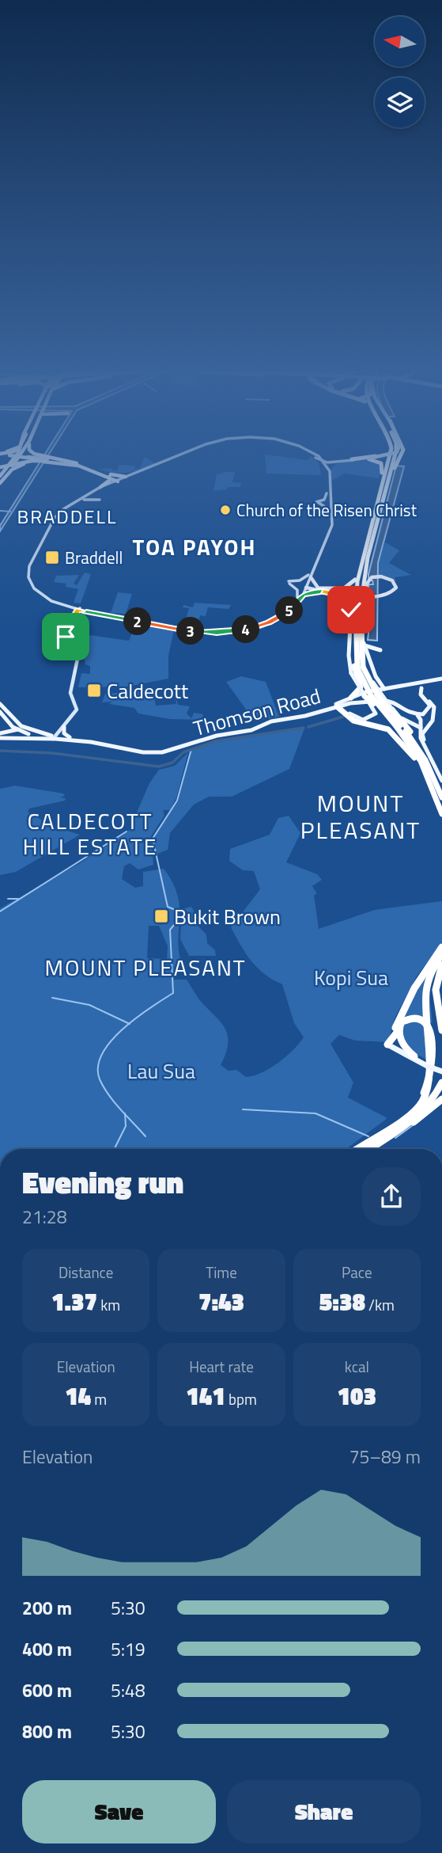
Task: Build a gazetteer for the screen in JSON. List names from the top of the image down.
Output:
{
  "streets": {
    "main road": ["Thomson Road"]
  },
  "districts": [
    "BRADDELL",
    "TOA PAYOH",
    "MOUNT PLEASANT",
    "CALDECOTT HILL ESTATE",
    "MOUNT PLEASANT"
  ],
  "parks": ["Kopi Sua", "Lau Sua"],
  "places": {
    "other": ["Church of the Risen Christ"],
    "transit": ["Braddell", "Caldecott", "Bukit Brown"]
  },
  "north": "left",
  "page": {
    "pins": [
      "5",
      "2",
      "4",
      "3"
    ],
    "heading": ["Evening run", "21:28"],
    "stats": [
      ["Distance", "1.37 km"],
      ["Time", "7:43"],
      ["Pace", "5:38 /km"],
      ["Elevation", "14 m"],
      ["Heart rate", "141 bpm"],
      ["kcal", "103"]
    ],
    "chart": ["Elevation", "75–89 m"],
    "list": [
      {
        "name": "200 m",
        "note": "5:30"
      },
      {
        "name": "400 m",
        "note": "5:19"
      },
      {
        "name": "600 m",
        "note": "5:48"
      },
      {
        "name": "800 m",
        "note": "5:30"
      }
    ],
    "buttons": ["Save", "Share"]
  }
}
